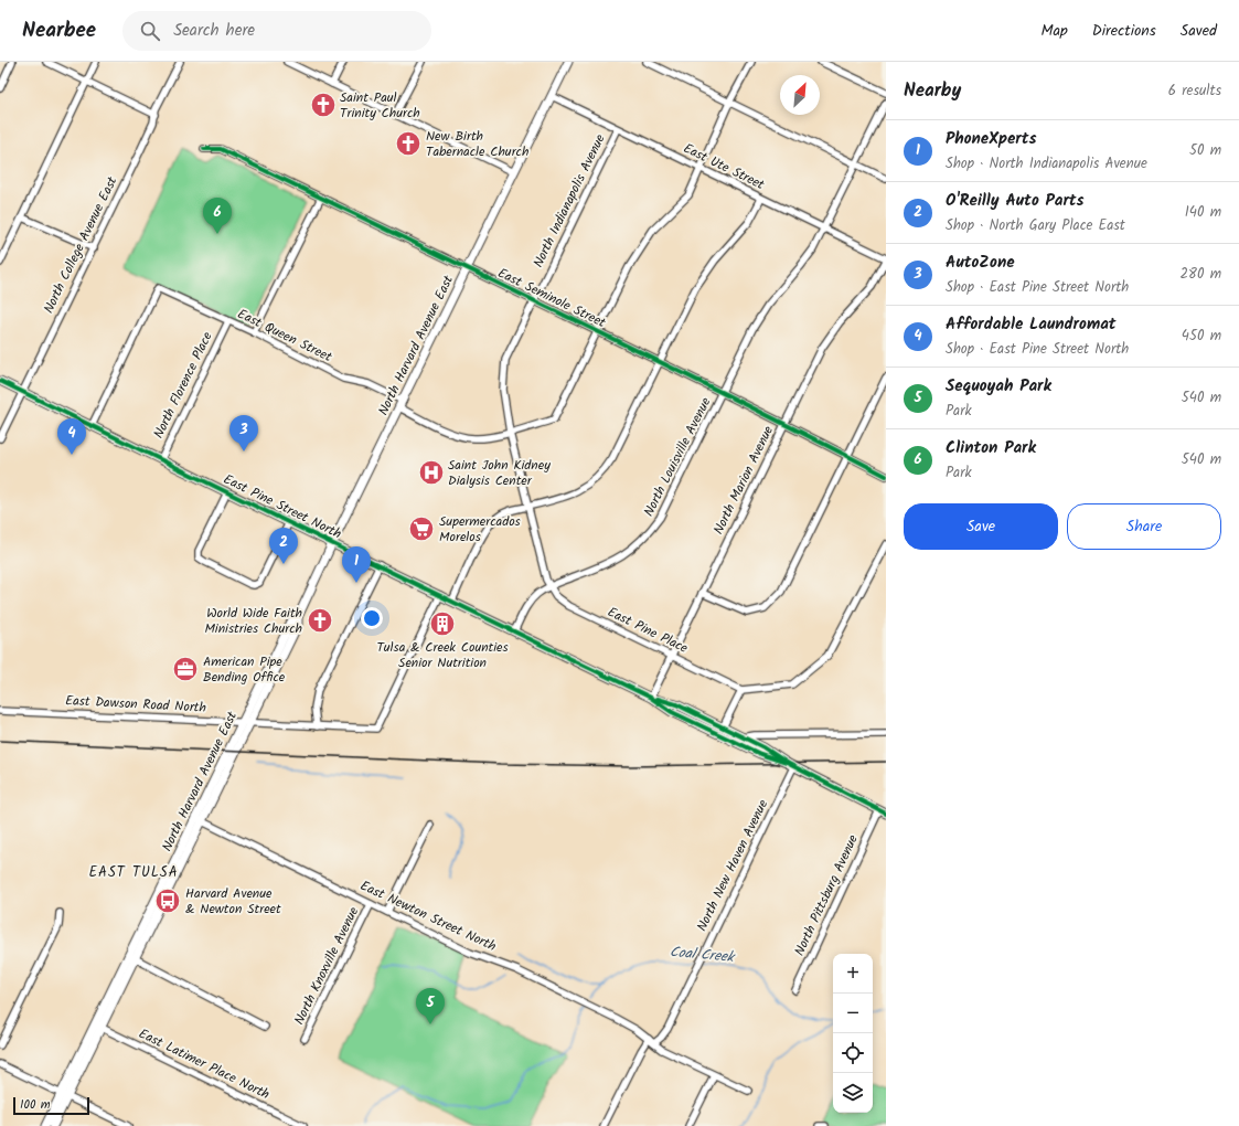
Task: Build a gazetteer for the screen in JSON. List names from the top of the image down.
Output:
{
  "streets": {
    "main road": ["North Harvard Avenue East", "East Pine Street North"],
    "street": [
      "East Ute Street",
      "North Indianapolis Avenue",
      "North College Avenue East",
      "East Seminole Street",
      "East Queen Street",
      "North Florence Place",
      "North Louisville Avenue",
      "North Marion Avenue",
      "East Pine Place",
      "East Dawson Road North",
      "North New Haven Avenue",
      "North Pittsburg Avenue",
      "East Newton Street North",
      "North Knoxville Avenue",
      "East Latimer Place North"
    ]
  },
  "crossings": [
    ["East Ute Street", "North Indianapolis Avenue"],
    ["East Ute Street", "East Queen Street"],
    ["East Ute Street", "North Harvard Avenue East"],
    ["East Ute Street", "North Louisville Avenue"],
    ["East Ute Street", "North Marion Avenue"],
    ["North Indianapolis Avenue", "East Seminole Street"],
    ["North Indianapolis Avenue", "East Queen Street"],
    ["North Indianapolis Avenue", "North Louisville Avenue"],
    ["North Indianapolis Avenue", "East Pine Place"],
    ["North College Avenue East", "East Pine Street North"],
    ["East Seminole Street", "East Queen Street"],
    ["East Seminole Street", "North Harvard Avenue East"],
    ["East Seminole Street", "North Louisville Avenue"],
    ["East Seminole Street", "North Marion Avenue"],
    ["East Queen Street", "North Harvard Avenue East"],
    ["East Queen Street", "North Florence Place"],
    ["East Queen Street", "East Pine Street North"],
    ["North Harvard Avenue East", "East Pine Street North"],
    ["North Harvard Avenue East", "East Dawson Road North"],
    ["North Harvard Avenue East", "East Newton Street North"],
    ["North Harvard Avenue East", "East Latimer Place North"],
    ["North Florence Place", "East Pine Street North"],
    ["North Louisville Avenue", "East Pine Street North"],
    ["North Louisville Avenue", "East Pine Place"],
    ["North Marion Avenue", "East Pine Street North"],
    ["North Marion Avenue", "East Pine Place"],
    ["East Pine Street North", "East Dawson Road North"],
    ["East Pine Street North", "North New Haven Avenue"],
    ["East Pine Street North", "North Pittsburg Avenue"],
    ["North New Haven Avenue", "East Newton Street North"],
    ["East Newton Street North", "North Knoxville Avenue"]
  ],
  "districts": ["EAST TULSA"],
  "water": ["Coal Creek"],
  "places": {
    "church": ["Saint Paul Trinity Church", "New Birth Tabernacle Church", "World Wide Faith Ministries Church"],
    "hospital": ["Saint John Kidney Dialysis Center"],
    "supermarket": ["Supermercados Morelos"],
    "building": ["Tulsa & Creek Counties Senior Nutrition"],
    "office": ["American Pipe Bending Office"],
    "bus stop": ["Harvard Avenue & Newton Street"]
  },
  "scale_bar": "100 m",
  "north": "top right",
  "page": {
    "header": "Nearbee",
    "search": "Search here",
    "nav": ["Map", "Directions", "Saved"],
    "heading": ["Nearby", "6 results"],
    "list": [
      {
        "mark": "1",
        "name": "PhoneXperts",
        "note": "Shop · North Indianapolis Avenue",
        "value": "50 m"
      },
      {
        "mark": "2",
        "name": "O'Reilly Auto Parts",
        "note": "Shop · North Gary Place East",
        "value": "140 m"
      },
      {
        "mark": "3",
        "name": "AutoZone",
        "note": "Shop · East Pine Street North",
        "value": "280 m"
      },
      {
        "mark": "4",
        "name": "Affordable Laundromat",
        "note": "Shop · East Pine Street North",
        "value": "450 m"
      },
      {
        "mark": "5",
        "name": "Sequoyah Park",
        "note": "Park",
        "value": "540 m"
      },
      {
        "mark": "6",
        "name": "Clinton Park",
        "note": "Park",
        "value": "540 m"
      }
    ],
    "pins": [
      "6",
      "3",
      "4",
      "2",
      "1",
      "5"
    ],
    "buttons": ["Save", "Share"],
    "map_buttons": ["+", "−"],
    "scale": "100 m"
  }
}
